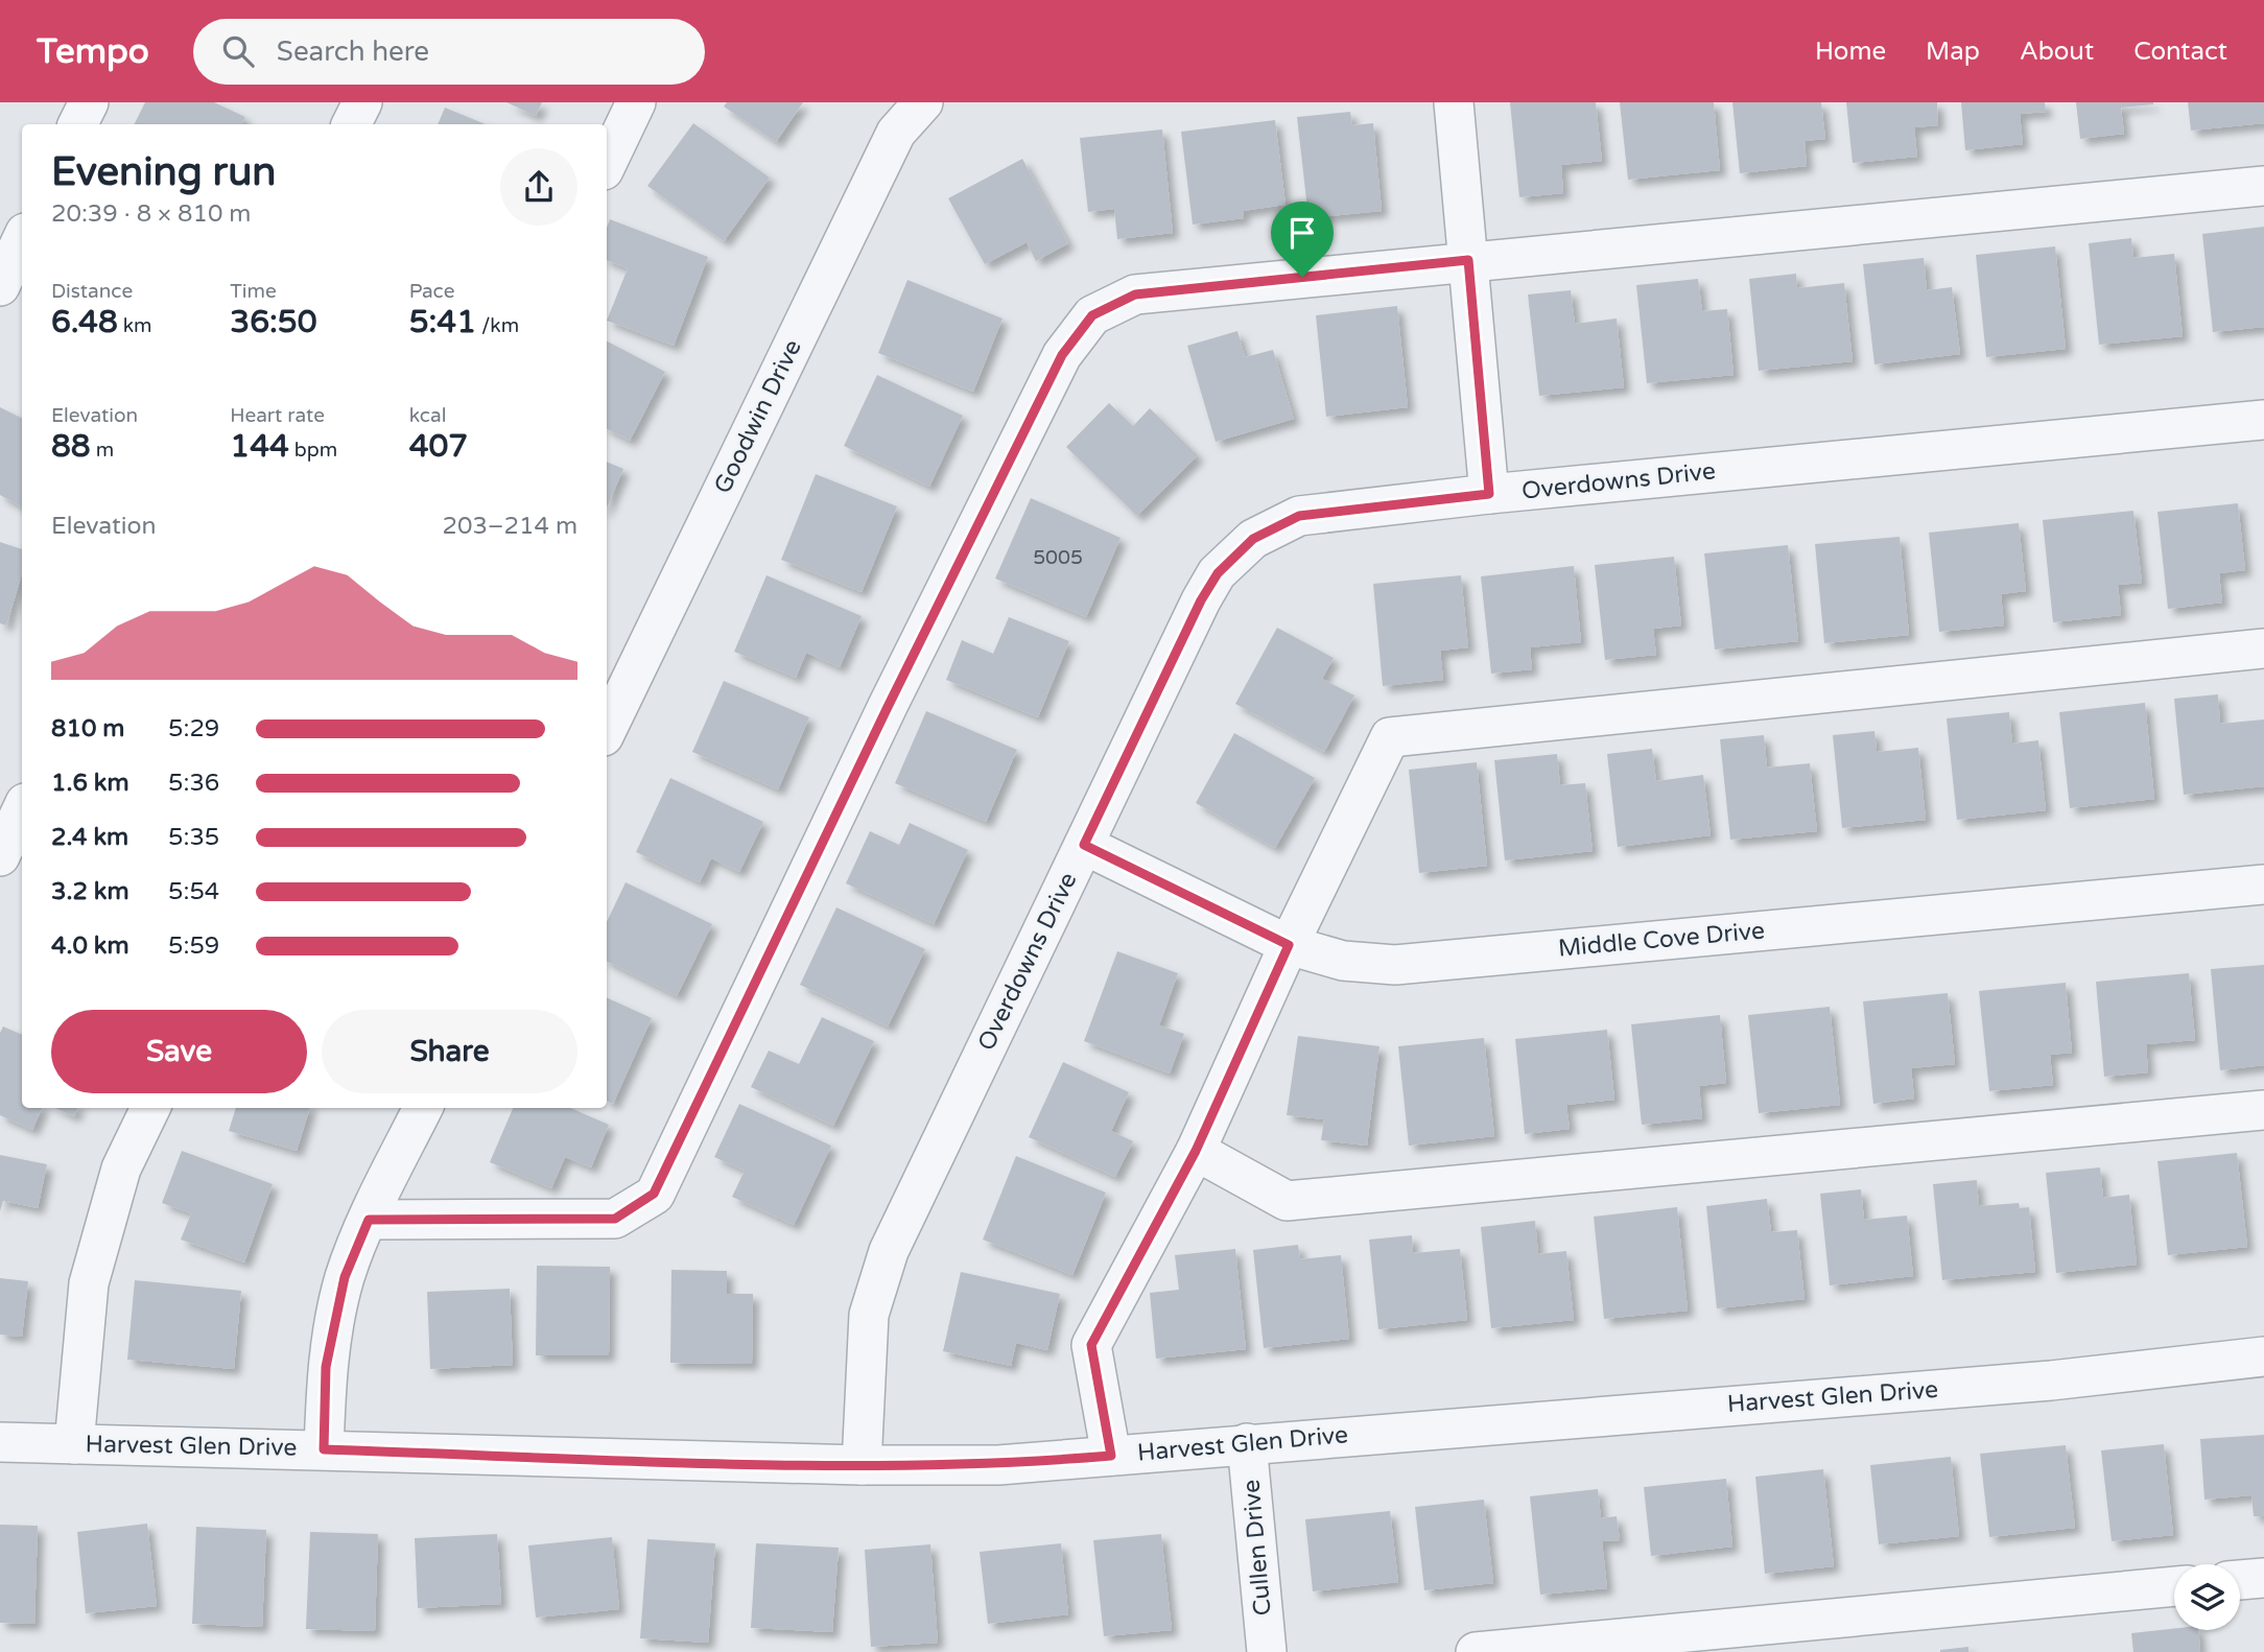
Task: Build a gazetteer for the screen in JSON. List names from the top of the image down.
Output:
{
  "streets": {
    "street": [
      "Goodwin Drive",
      "Overdowns Drive",
      "Middle Cove Drive",
      "Harvest Glen Drive",
      "Cullen Drive"
    ]
  },
  "crossings": [
    ["Overdowns Drive", "Middle Cove Drive"],
    ["Overdowns Drive", "Harvest Glen Drive"],
    ["Harvest Glen Drive", "Cullen Drive"]
  ],
  "house_numbers": ["5005"],
  "page": {
    "header": "Tempo",
    "search": "Search here",
    "nav": [
      "Home",
      "Map",
      "About",
      "Contact"
    ],
    "heading": ["Evening run", "20:39 · 8 × 810 m"],
    "stats": [
      ["Distance", "6.48 km"],
      ["Time", "36:50"],
      ["Pace", "5:41 /km"],
      ["Elevation", "88 m"],
      ["Heart rate", "144 bpm"],
      ["kcal", "407"]
    ],
    "chart": ["Elevation", "203–214 m"],
    "list": [
      {
        "name": "810 m",
        "note": "5:29"
      },
      {
        "name": "1.6 km",
        "note": "5:36"
      },
      {
        "name": "2.4 km",
        "note": "5:35"
      },
      {
        "name": "3.2 km",
        "note": "5:54"
      },
      {
        "name": "4.0 km",
        "note": "5:59"
      }
    ],
    "buttons": ["Save", "Share"]
  }
}
